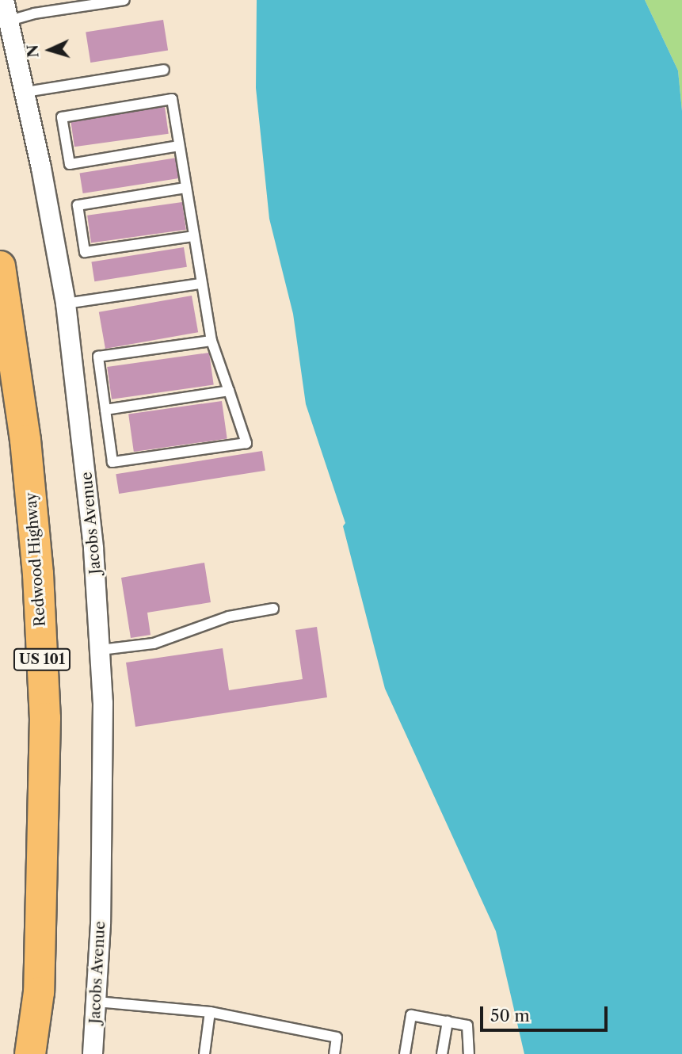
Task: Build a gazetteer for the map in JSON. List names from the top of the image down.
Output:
{
  "streets": {
    "highway": ["Redwood Highway", "US 101"],
    "street": ["Jacobs Avenue"]
  },
  "scale_bar": "50 m",
  "north": "left"
}
